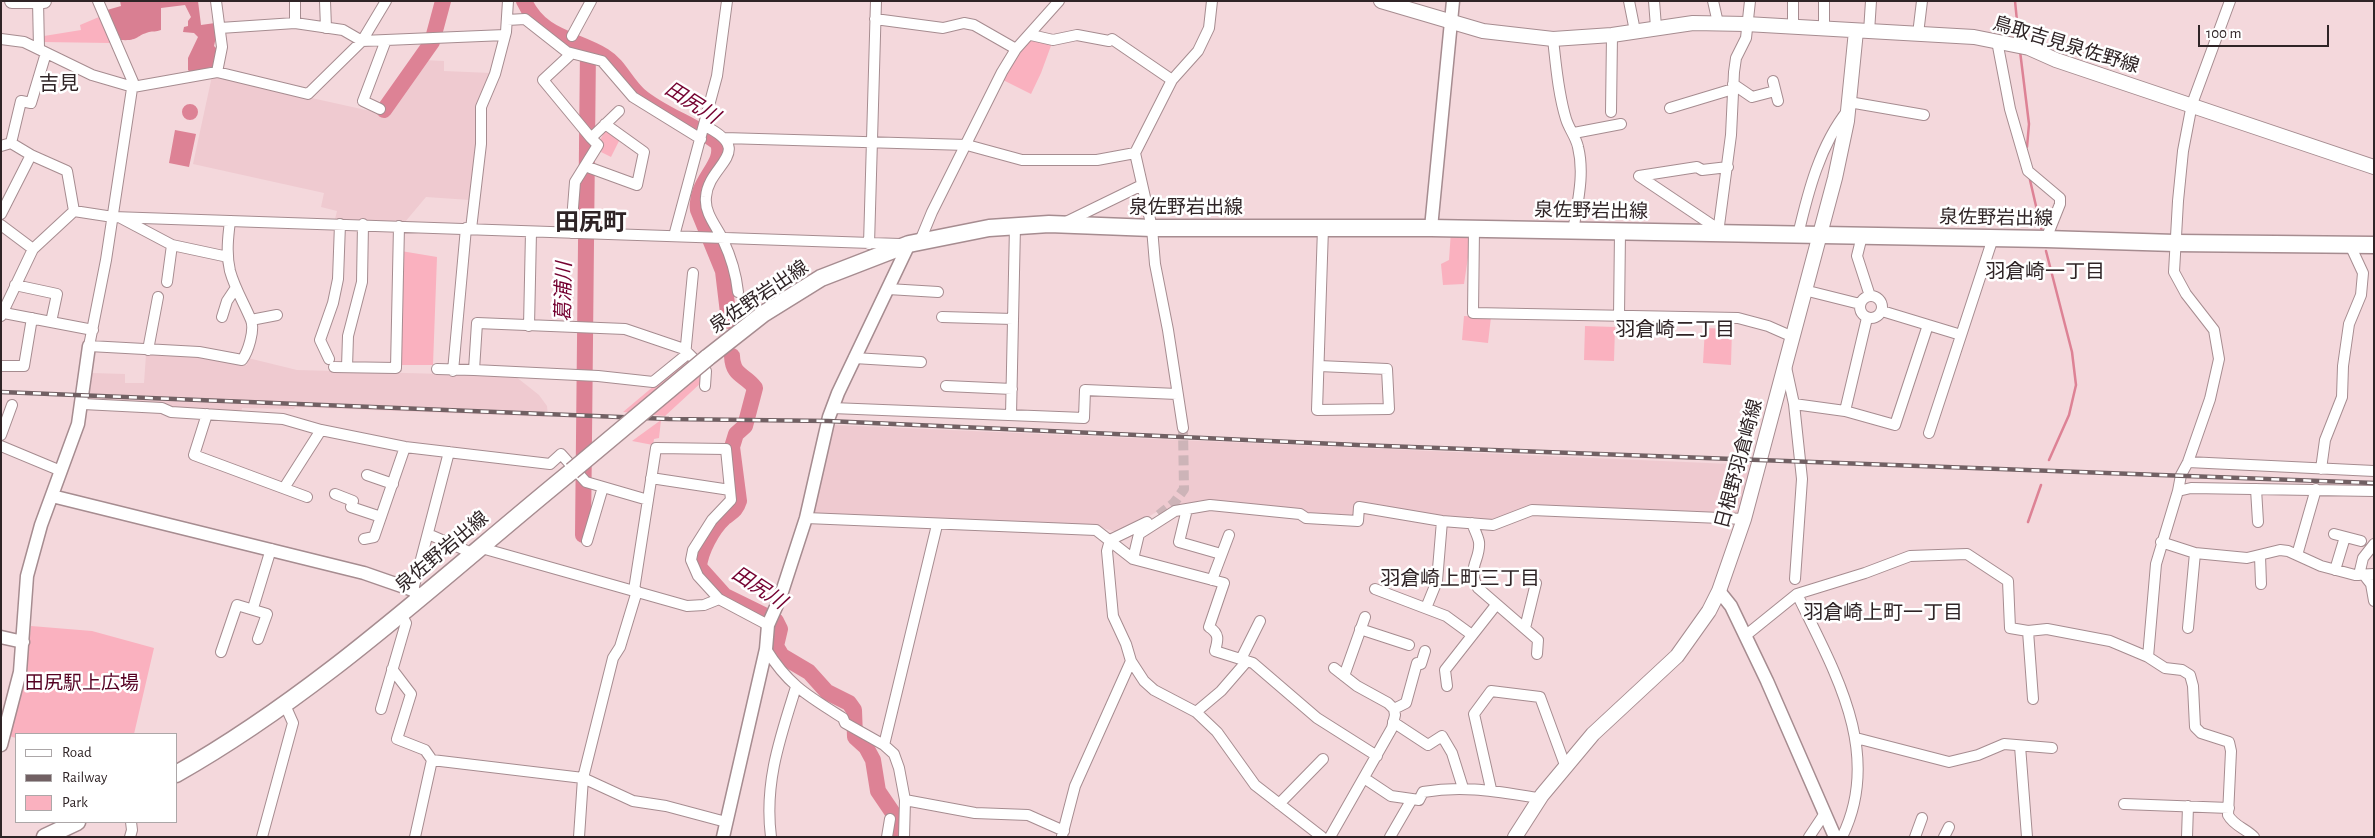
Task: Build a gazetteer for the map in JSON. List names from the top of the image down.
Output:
{
  "streets": {
    "main road": ["鳥取吉見泉佐野線", "泉佐野岩出線", "日根野羽倉崎線"]
  },
  "crossings": [
    ["鳥取吉見泉佐野線", "日根野羽倉崎線"],
    ["泉佐野岩出線", "日根野羽倉崎線"]
  ],
  "districts": [
    "吉見",
    "田尻町",
    "羽倉崎一丁目",
    "羽倉崎二丁目",
    "羽倉崎上町三丁目",
    "羽倉崎上町一丁目"
  ],
  "water": ["田尻川", "葛浦川"],
  "parks": ["田尻駅上広場"],
  "legend": ["Road", "Railway", "Park"],
  "scale_bar": "100 m"
}
